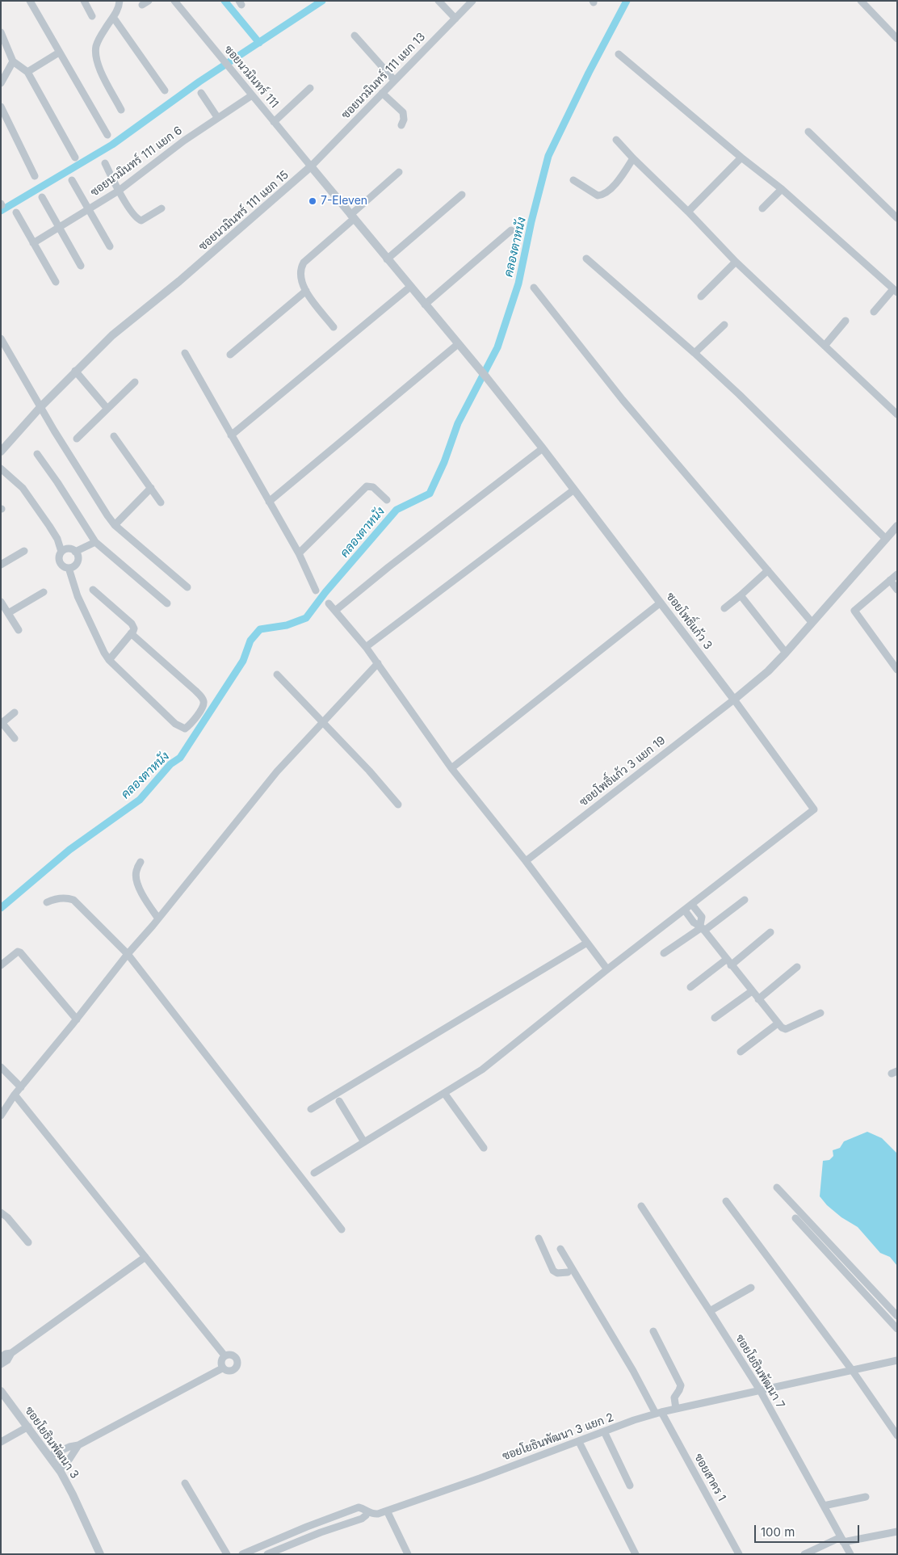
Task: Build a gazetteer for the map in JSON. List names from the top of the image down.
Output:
{
  "streets": {
    "street": [
      "ซอยนวมินทร์ 111 แยก 13",
      "ซอยนวมินทร์ 111",
      "ซอยนวมินทร์ 111 แยก 6",
      "ซอยนวมินทร์ 111 แยก 15",
      "ซอยโพธิ์แก้ว 3",
      "ซอยโพธิ์แก้ว 3 แยก 19",
      "ซอยโยธินพัฒนา 7",
      "ซอยโยธินพัฒนา 3 แยก 2",
      "ซอยโยธินพัฒนา 3",
      "ซอยสาคร 1"
    ]
  },
  "crossings": [
    ["ซอยนวมินทร์ 111 แยก 13", "ซอยนวมินทร์ 111"],
    ["ซอยนวมินทร์ 111 แยก 13", "ซอยนวมินทร์ 111 แยก 15"],
    ["ซอยนวมินทร์ 111", "ซอยนวมินทร์ 111 แยก 6"],
    ["ซอยนวมินทร์ 111", "ซอยนวมินทร์ 111 แยก 15"],
    ["ซอยโพธิ์แก้ว 3", "ซอยโพธิ์แก้ว 3 แยก 19"],
    ["ซอยโยธินพัฒนา 7", "ซอยโยธินพัฒนา 3 แยก 2"],
    ["ซอยโยธินพัฒนา 3 แยก 2", "ซอยสาคร 1"]
  ],
  "water": ["คลองตาหนัง"],
  "places": ["7-Eleven"],
  "scale_bar": "100 m"
}
